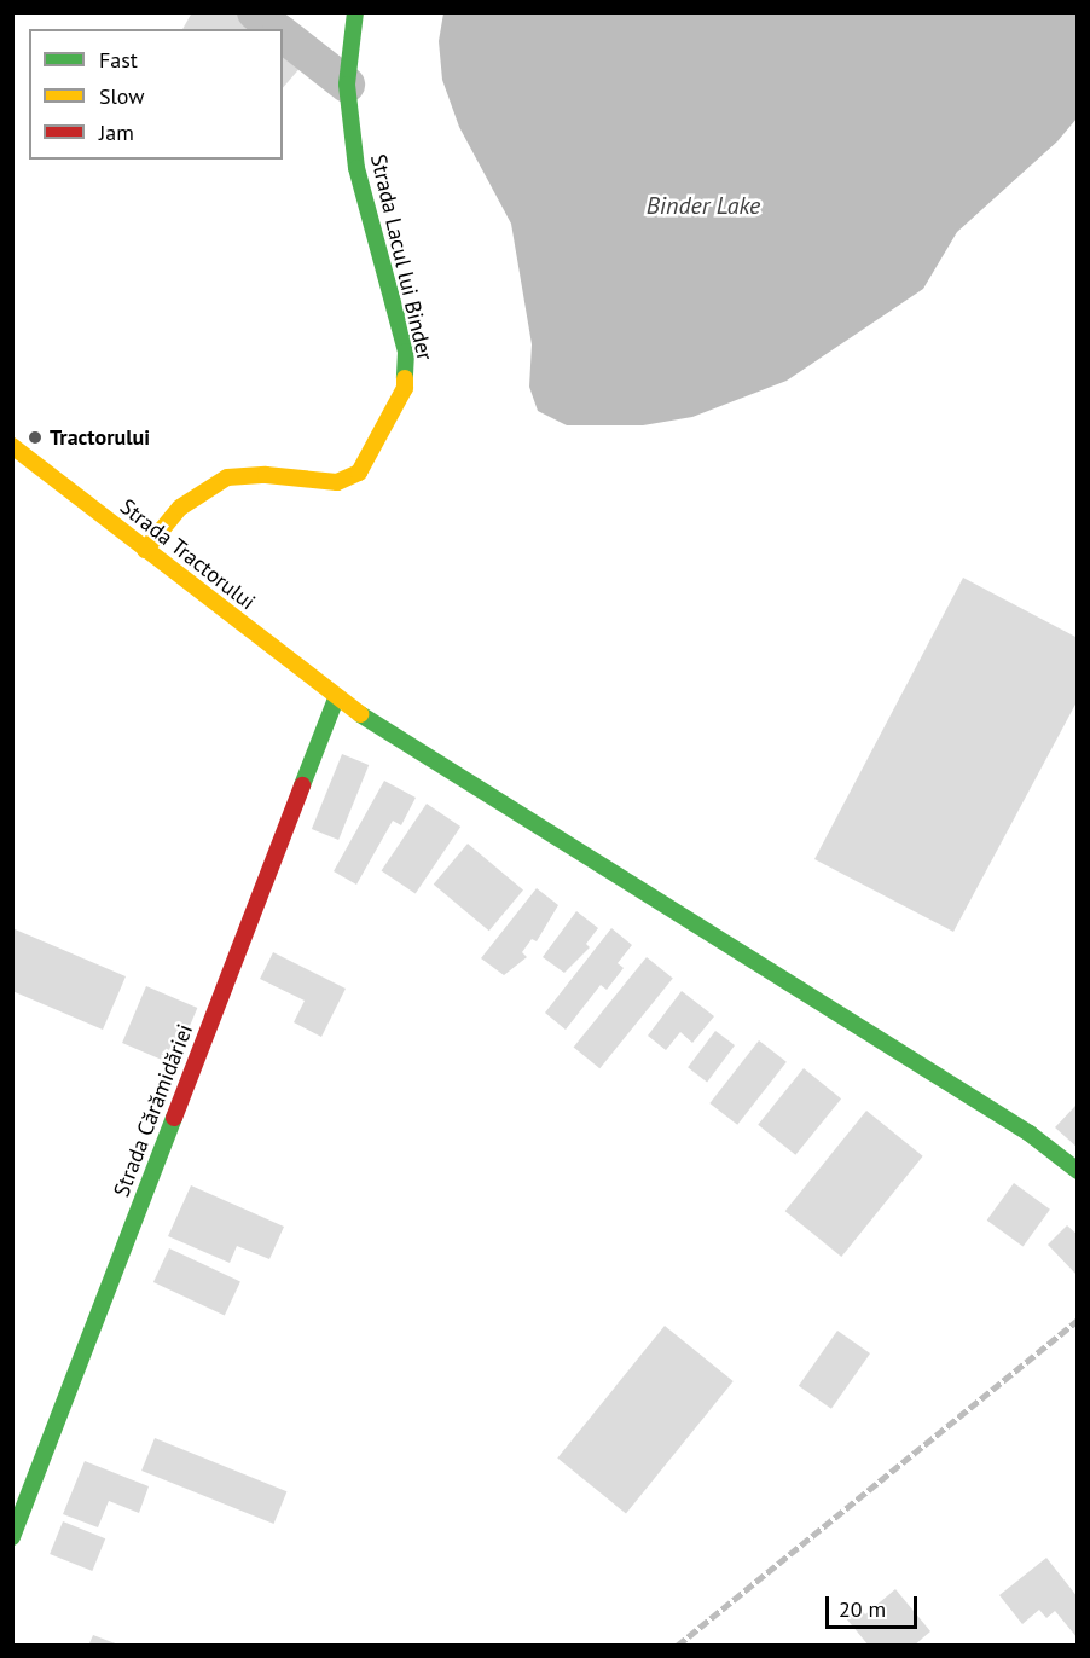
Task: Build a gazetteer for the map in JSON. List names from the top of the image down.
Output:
{
  "streets": {
    "street": ["Strada Lacul lui Binder", "Strada Tractorului", "Strada Cărămidăriei"]
  },
  "crossings": [
    ["Strada Lacul lui Binder", "Strada Tractorului"],
    ["Strada Tractorului", "Strada Cărămidăriei"]
  ],
  "water": ["Binder Lake"],
  "places": ["Tractorului"],
  "legend": ["Fast", "Slow", "Jam"],
  "scale_bar": "20 m"
}
